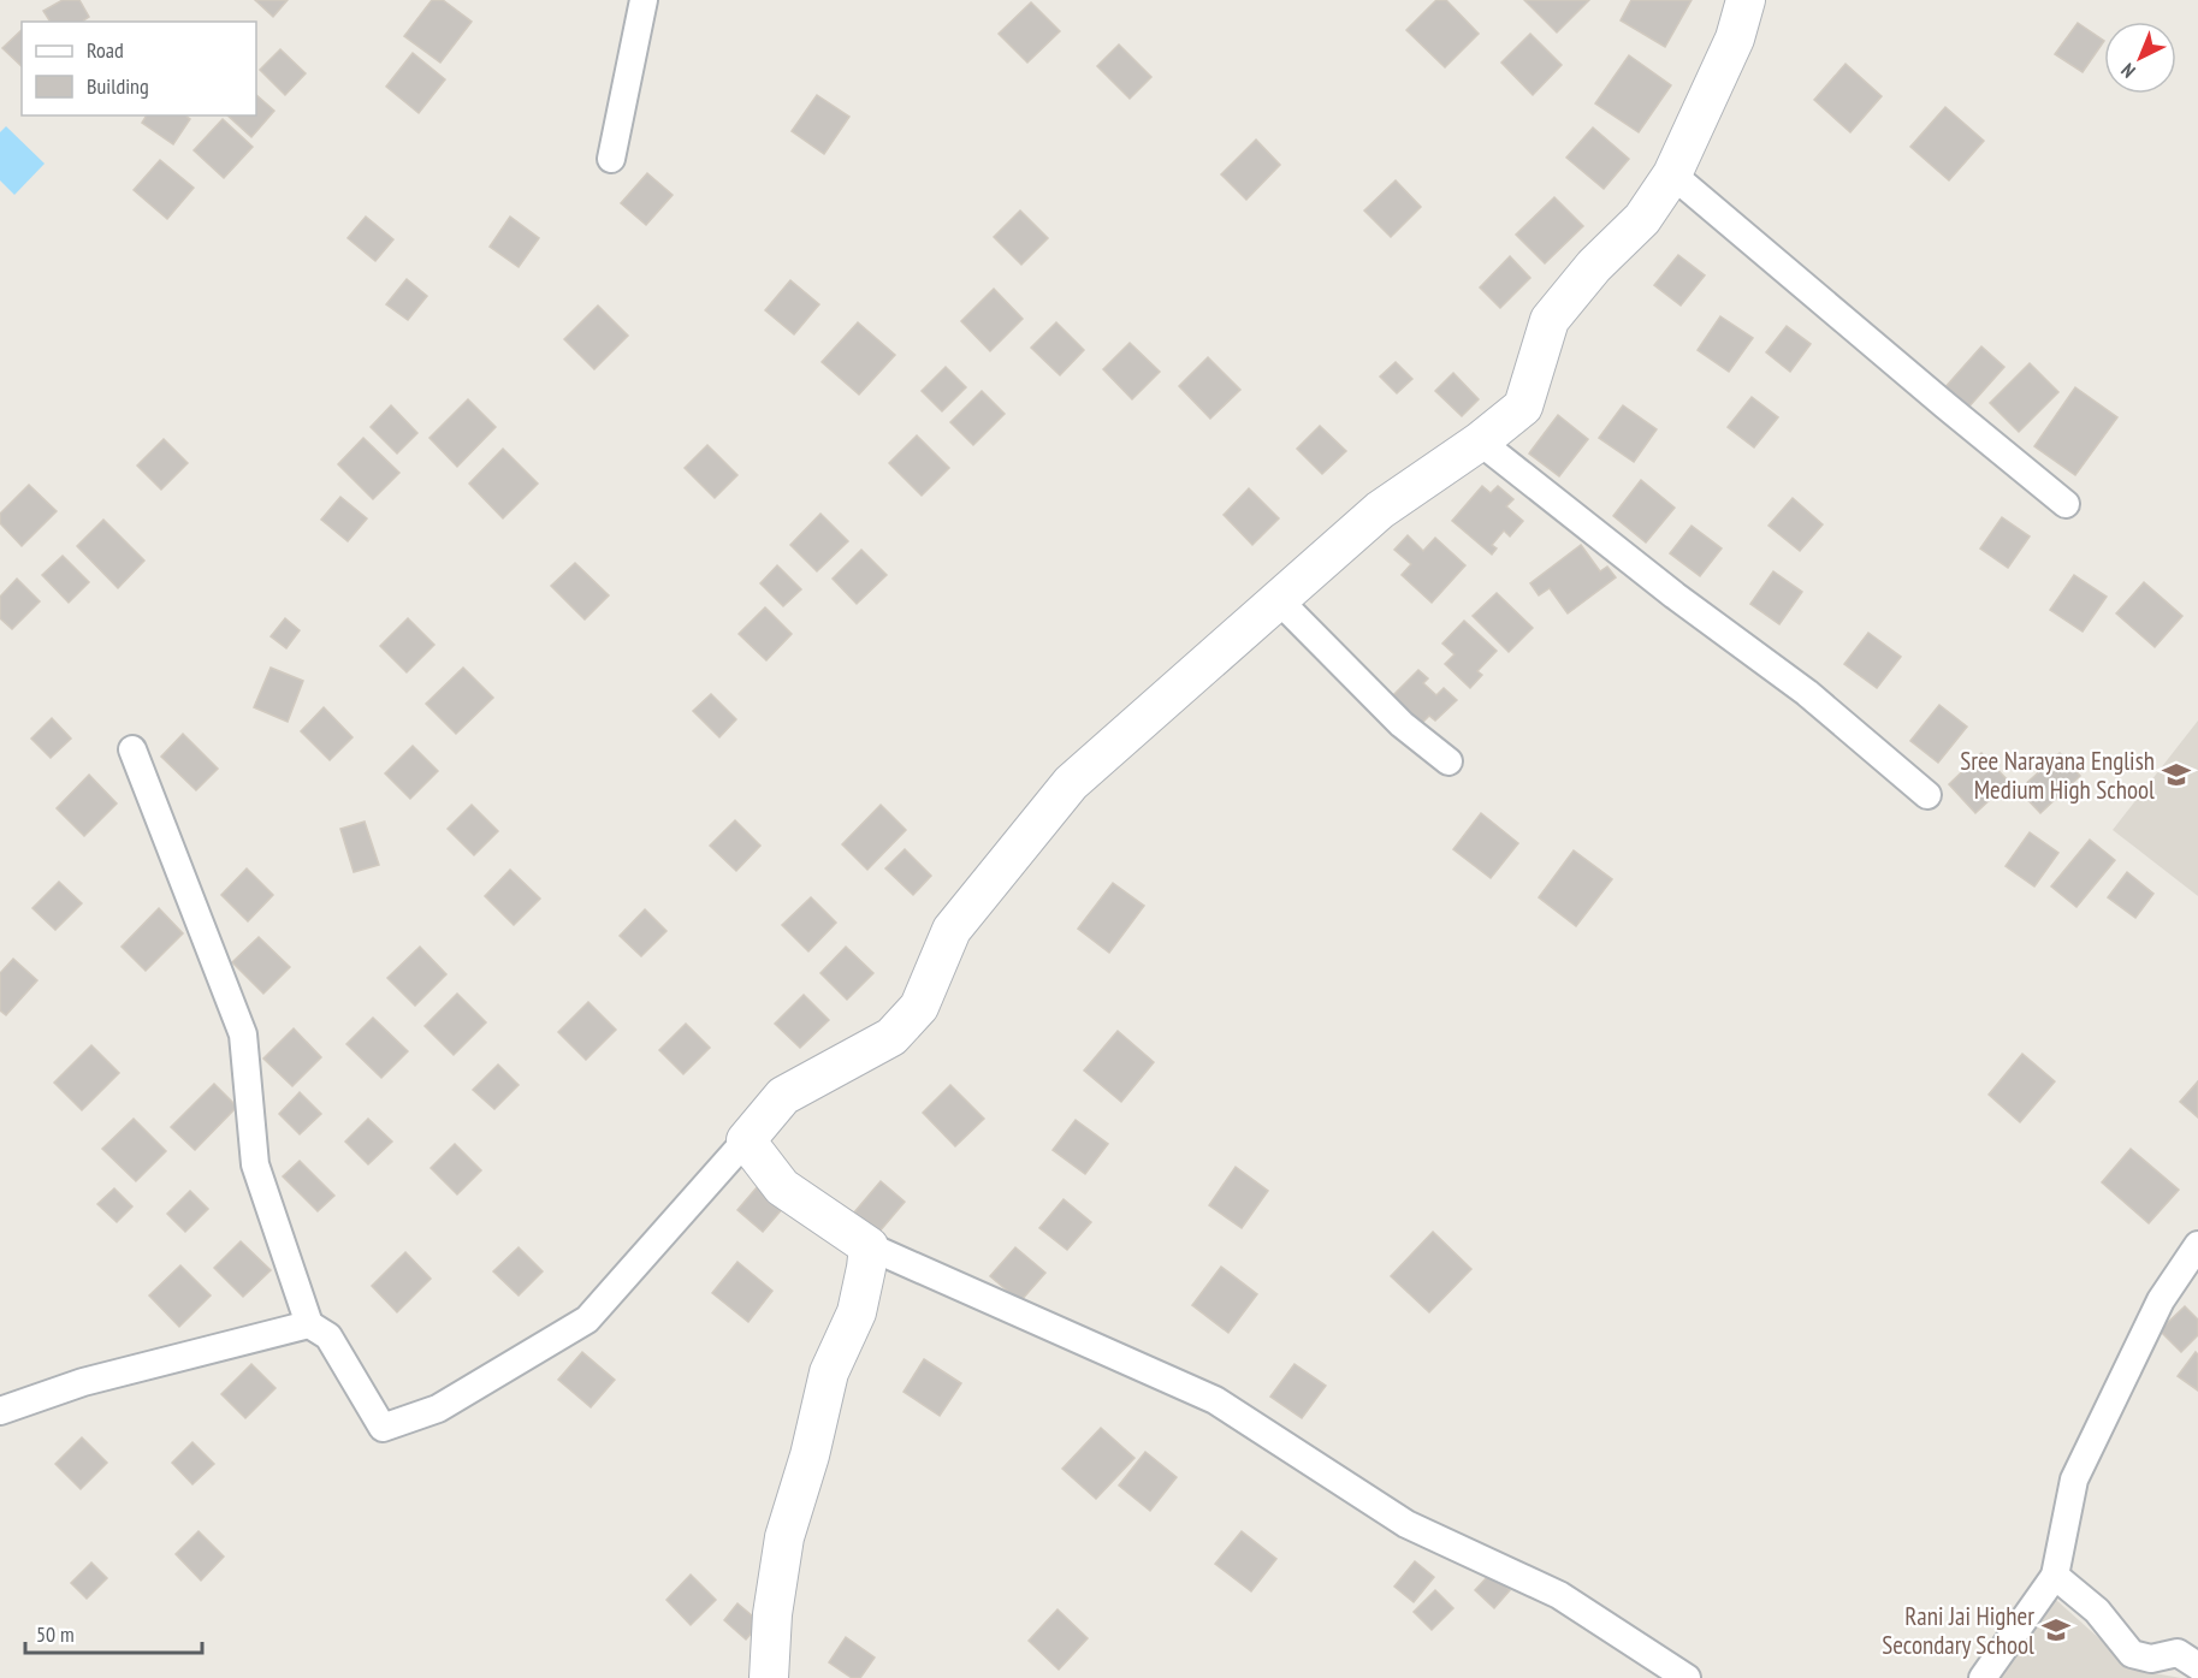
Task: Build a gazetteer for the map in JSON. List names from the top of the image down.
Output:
{
  "places": {
    "school or university": ["Sree Narayana English Medium High School", "Rani Jai Higher Secondary School"]
  },
  "legend": ["Road", "Building"],
  "scale_bar": "50 m",
  "north": "bottom left"
}
